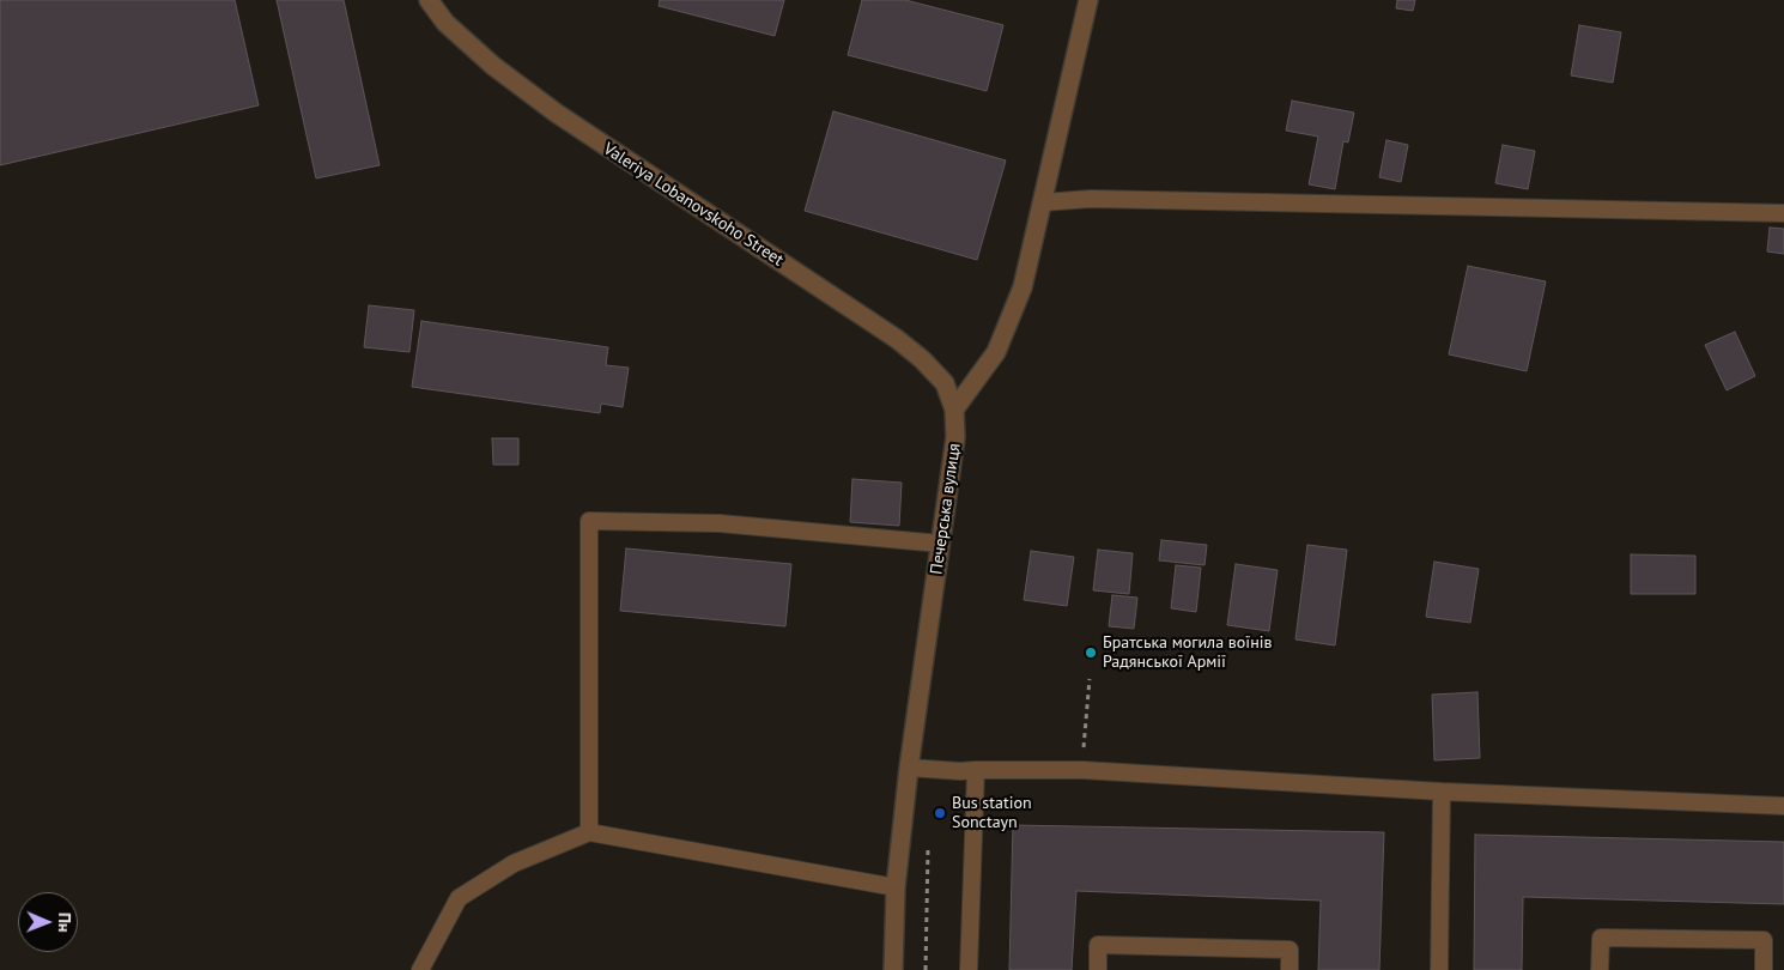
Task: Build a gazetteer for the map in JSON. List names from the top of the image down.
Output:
{
  "streets": {
    "street": ["Valeriya Lobanovskoho Street", "Печерська вулиця"]
  },
  "crossings": [
    ["Valeriya Lobanovskoho Street", "Печерська вулиця"]
  ],
  "places": ["Братська могила воїнів Радянської Армії", "Bus station Sonctayn"],
  "north": "right"
}
